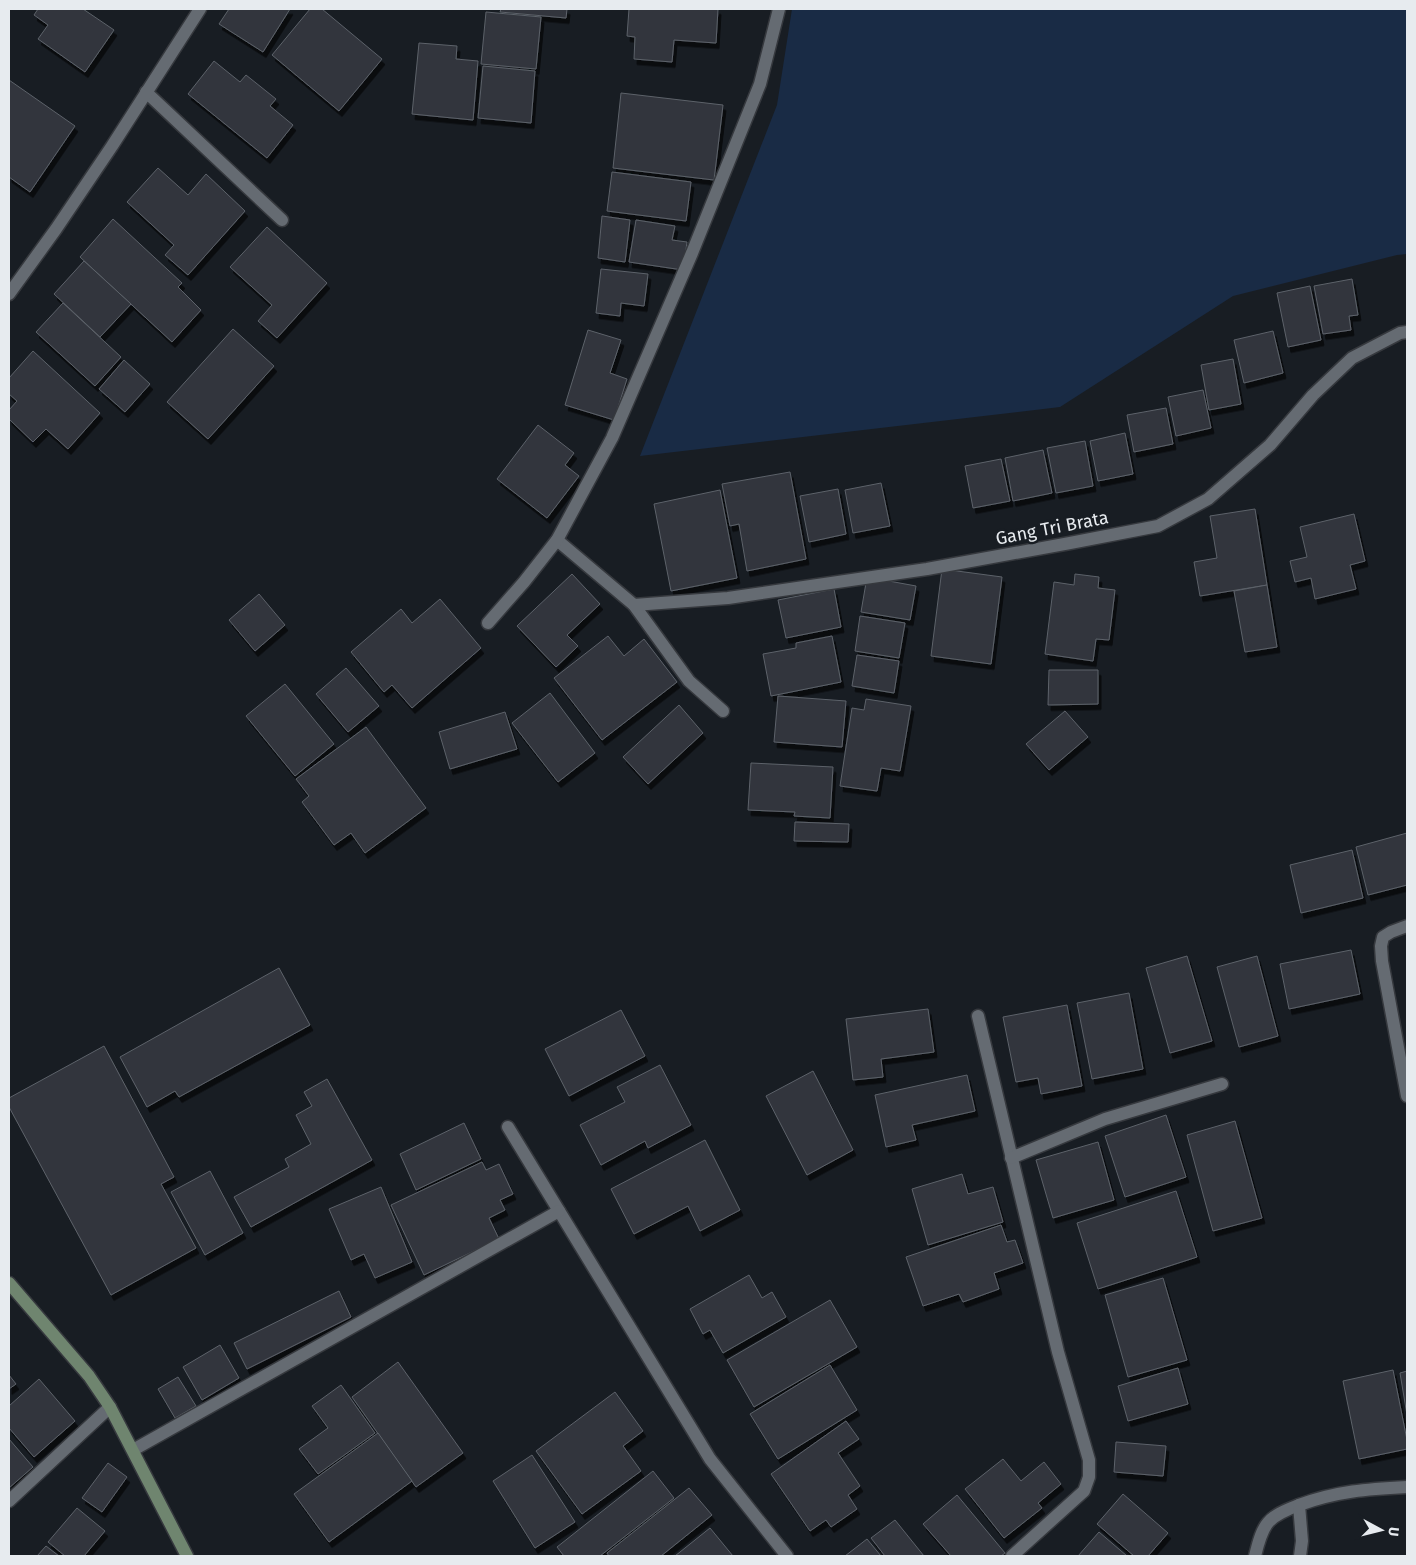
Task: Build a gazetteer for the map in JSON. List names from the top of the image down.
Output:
{
  "streets": {
    "street": ["Gang Tri Brata"]
  },
  "north": "right"
}
